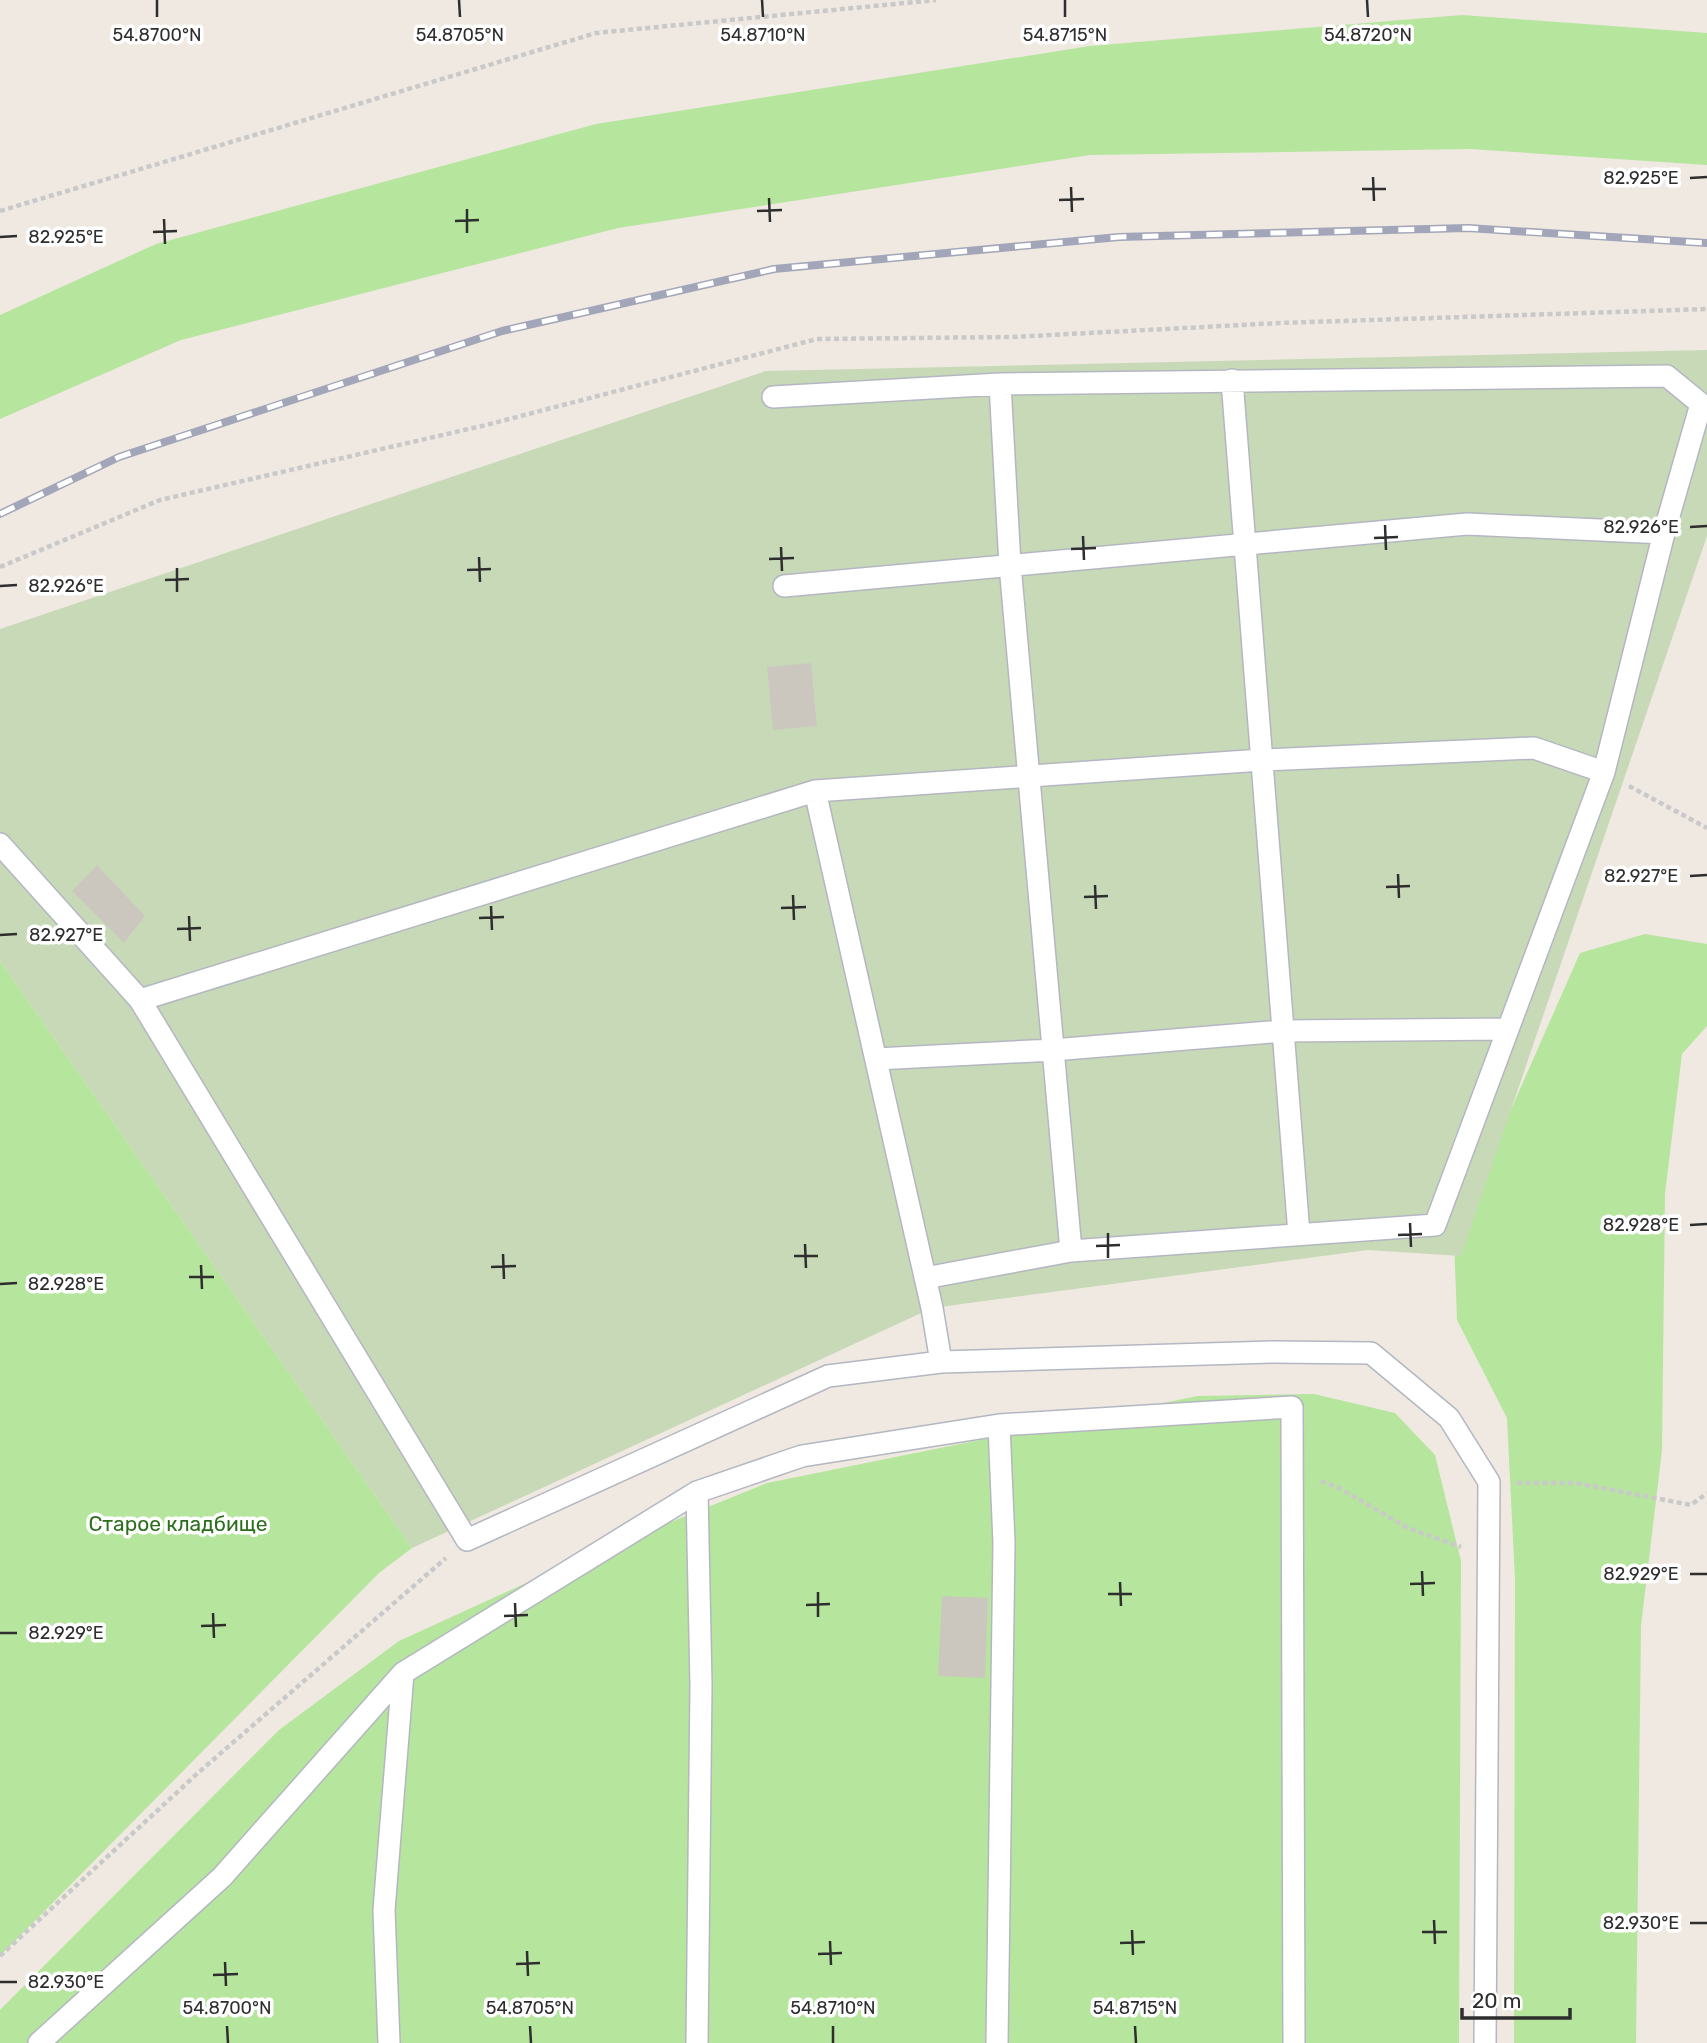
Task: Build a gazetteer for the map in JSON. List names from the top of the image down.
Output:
{
  "parks": ["Старое кладбище"],
  "scale_bar": "20 m",
  "coordinates": [
    "54.8700°N",
    "54.8705°N",
    "54.8710°N",
    "54.8715°N",
    "54.8720°N",
    "82.925°E",
    "82.926°E",
    "82.927°E",
    "82.928°E",
    "82.929°E",
    "82.930°E"
  ]
}
